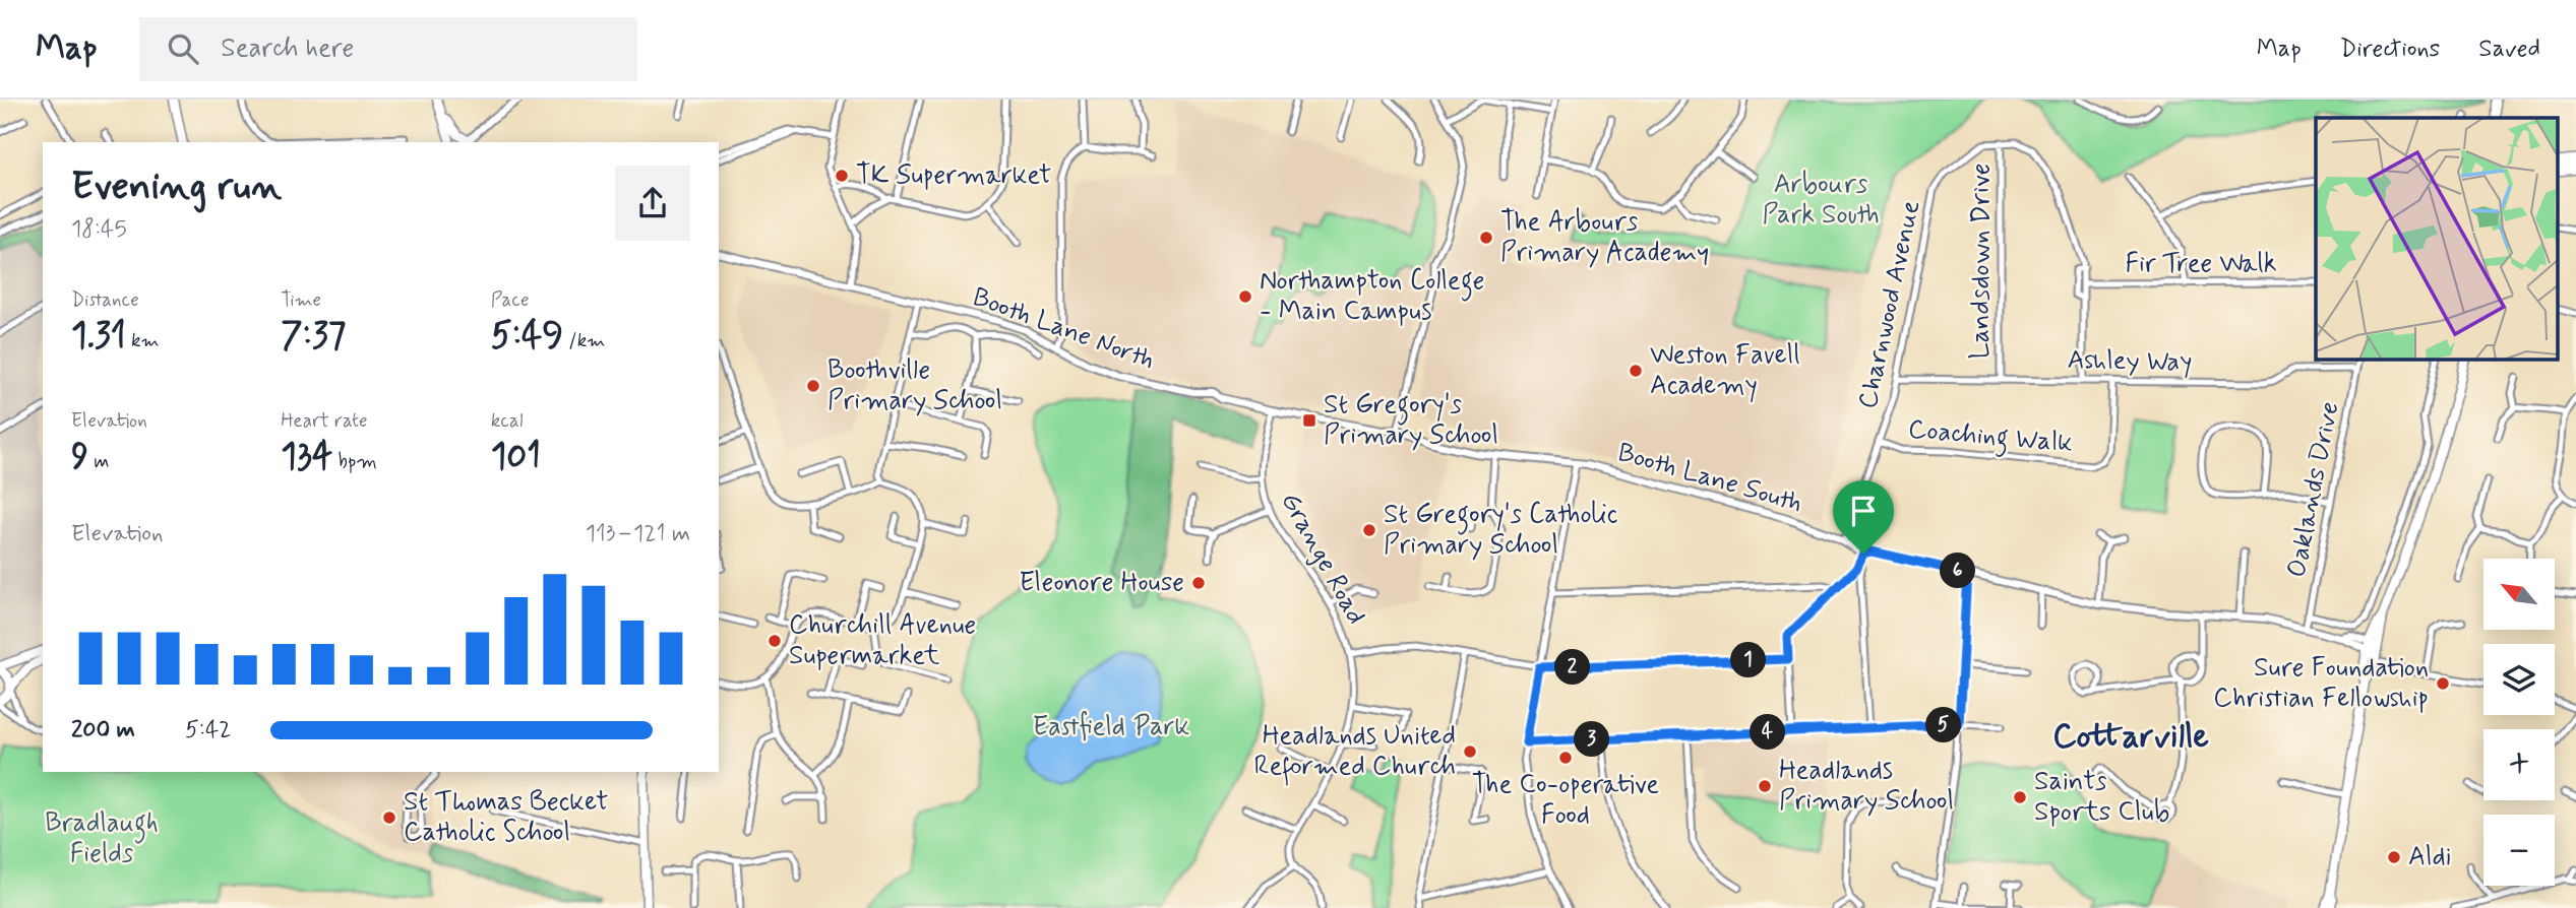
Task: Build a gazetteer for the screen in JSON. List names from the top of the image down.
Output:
{
  "streets": {
    "street": [
      "Landsdown Drive",
      "Fir Tree Walk",
      "Charnwood Avenue",
      "Booth Lane North",
      "Ashley Way",
      "Coaching Walk",
      "Booth Lane South",
      "Oaklands Drive",
      "Grange Road"
    ]
  },
  "crossings": [
    ["Landsdown Drive", "Charnwood Avenue"],
    ["Landsdown Drive", "Ashley Way"],
    ["Charnwood Avenue", "Ashley Way"],
    ["Charnwood Avenue", "Coaching Walk"],
    ["Charnwood Avenue", "Booth Lane South"],
    ["Booth Lane North", "Booth Lane South"],
    ["Booth Lane North", "Grange Road"],
    ["Ashley Way", "Coaching Walk"],
    ["Ashley Way", "Oaklands Drive"],
    ["Booth Lane South", "Oaklands Drive"]
  ],
  "districts": ["Cottarville"],
  "parks": ["Arbours Park South", "Eastfield Park", "Bradlaugh Fields"],
  "places": {
    "other": [
      "TK Supermarket",
      "The Arbours Primary Academy",
      "Northampton College - Main Campus",
      "Weston Favell Academy",
      "Boothville Primary School",
      "St Gregory's Catholic Primary School",
      "Eleonore House",
      "Churchill Avenue Supermarket",
      "Sure Foundation Christian Fellowship",
      "Headlands United Reformed Church",
      "The Co-operative Food",
      "Headlands Primary School",
      "Saints Sports Club",
      "St Thomas Becket Catholic School",
      "Aldi"
    ],
    "transit": ["St Gregory's Primary School"]
  },
  "north": "top left",
  "page": {
    "header": "Map",
    "search": "Search here",
    "nav": ["Map", "Directions", "Saved"],
    "heading": ["Evening run", "18:45"],
    "stats": [
      ["Distance", "1.31 km"],
      ["Time", "7:37"],
      ["Pace", "5:49 /km"],
      ["Elevation", "9 m"],
      ["Heart rate", "134 bpm"],
      ["kcal", "101"]
    ],
    "chart": ["Elevation", "113–121 m"],
    "pins": [
      "6",
      "1",
      "2",
      "5",
      "4",
      "3"
    ],
    "map_buttons": ["+", "−"],
    "list": [
      {
        "name": "200 m",
        "note": "5:42"
      }
    ]
  }
}
